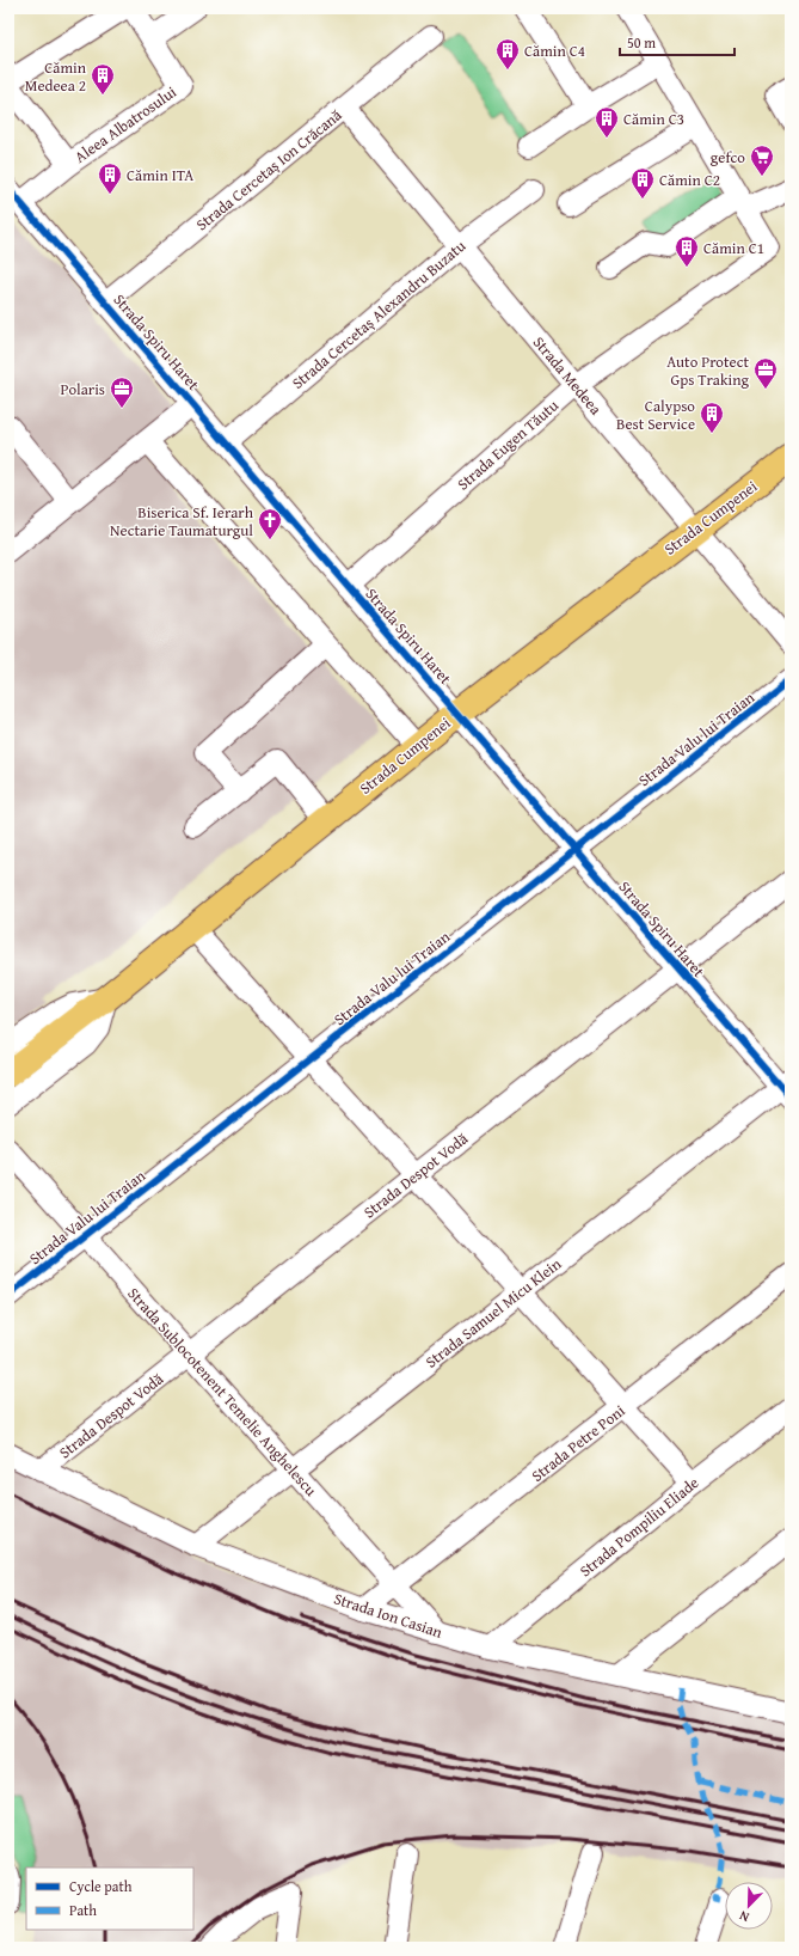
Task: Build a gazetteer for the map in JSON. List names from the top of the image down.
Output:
{
  "streets": {
    "main road": ["Strada Cumpenei"],
    "street": [
      "Aleea Albatrosului",
      "Strada Cercetaș Ion Crăcană",
      "Strada Cercetaș Alexandru Buzatu",
      "Strada Spiru Haret",
      "Strada Medeea",
      "Strada Eugen Tăutu",
      "Strada Valu lui Traian",
      "Strada Despot Vodă",
      "Strada Samuel Micu Klein",
      "Strada Sublocotenent Temelie Anghelescu",
      "Strada Petre Poni",
      "Strada Pompiliu Eliade",
      "Strada Ion Casian"
    ]
  },
  "crossings": [
    ["Aleea Albatrosului", "Strada Spiru Haret"],
    ["Strada Cercetaș Ion Crăcană", "Strada Spiru Haret"],
    ["Strada Cercetaș Ion Crăcană", "Strada Medeea"],
    ["Strada Cercetaș Alexandru Buzatu", "Strada Spiru Haret"],
    ["Strada Cercetaș Alexandru Buzatu", "Strada Medeea"],
    ["Strada Spiru Haret", "Strada Eugen Tăutu"],
    ["Strada Spiru Haret", "Strada Cumpenei"],
    ["Strada Spiru Haret", "Strada Valu lui Traian"],
    ["Strada Spiru Haret", "Strada Despot Vodă"],
    ["Strada Spiru Haret", "Strada Samuel Micu Klein"],
    ["Strada Medeea", "Strada Eugen Tăutu"],
    ["Strada Medeea", "Strada Cumpenei"],
    ["Strada Valu lui Traian", "Strada Sublocotenent Temelie Anghelescu"],
    ["Strada Despot Vodă", "Strada Sublocotenent Temelie Anghelescu"],
    ["Strada Despot Vodă", "Strada Ion Casian"],
    ["Strada Samuel Micu Klein", "Strada Sublocotenent Temelie Anghelescu"],
    ["Strada Samuel Micu Klein", "Strada Ion Casian"],
    ["Strada Sublocotenent Temelie Anghelescu", "Strada Petre Poni"],
    ["Strada Sublocotenent Temelie Anghelescu", "Strada Ion Casian"],
    ["Strada Petre Poni", "Strada Ion Casian"],
    ["Strada Pompiliu Eliade", "Strada Ion Casian"]
  ],
  "places": {
    "building": [
      "Cămin C4",
      "Cămin Medeea 2",
      "Cămin C3",
      "Cămin ITA",
      "Cămin C2",
      "Cămin C1",
      "Calypso Best Service"
    ],
    "supermarket": ["gefco"],
    "office": ["Auto Protect Gps Traking", "Polaris"],
    "church": ["Biserica Sf. Ierarh Nectarie Taumaturgul"]
  },
  "legend": ["Cycle path", "Path"],
  "scale_bar": "50 m",
  "north": "bottom left"
}
